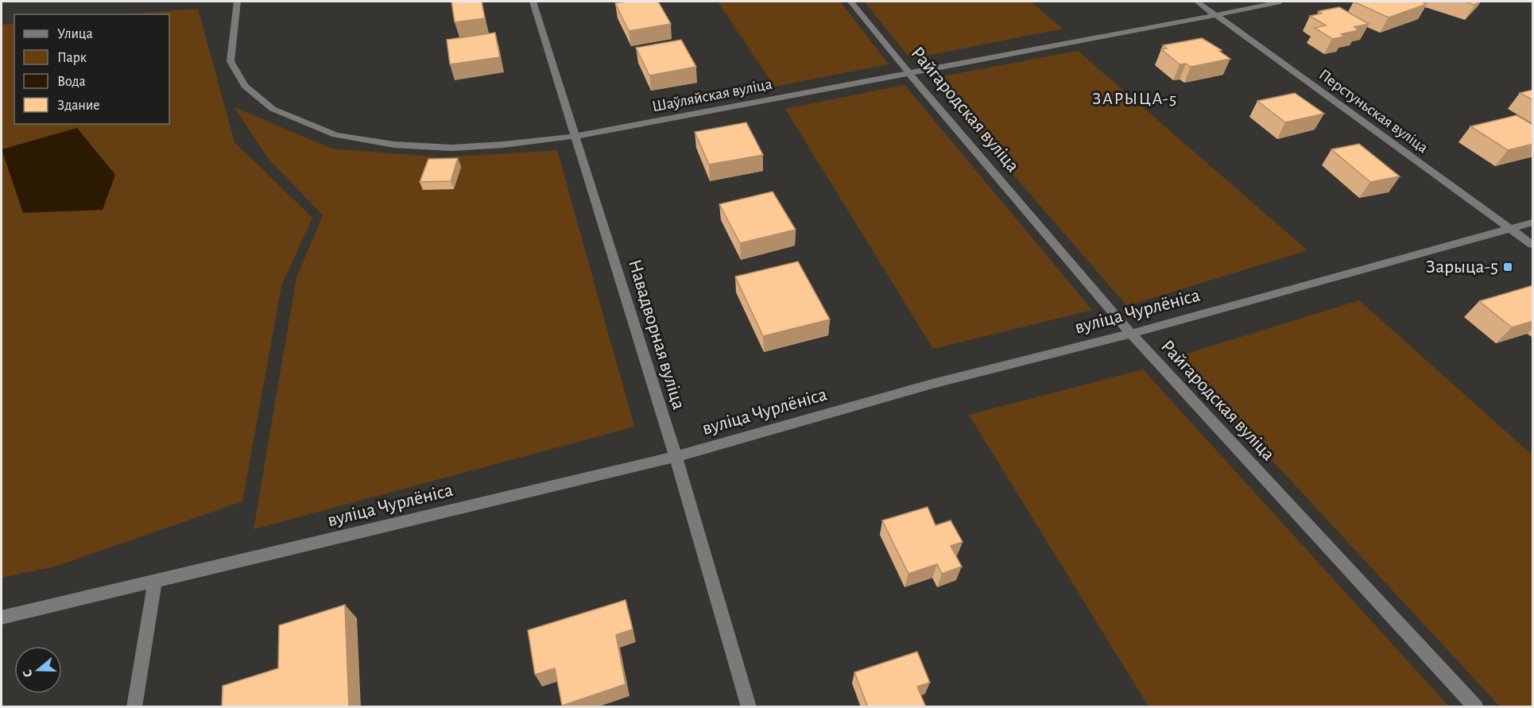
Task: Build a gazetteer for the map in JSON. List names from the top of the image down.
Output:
{
  "streets": {
    "street": [
      "Шаўляйская вуліца",
      "Райгародская вуліца",
      "Перстуньская вуліца",
      "вуліца Чурлёніса",
      "Навадворная вуліца"
    ]
  },
  "crossings": [
    ["Шаўляйская вуліца", "Райгародская вуліца"],
    ["Шаўляйская вуліца", "Перстуньская вуліца"],
    ["Шаўляйская вуліца", "Навадворная вуліца"],
    ["Райгародская вуліца", "вуліца Чурлёніса"],
    ["Перстуньская вуліца", "вуліца Чурлёніса"],
    ["вуліца Чурлёніса", "Навадворная вуліца"]
  ],
  "districts": ["ЗАРЫЦА-5"],
  "places": {
    "transit": ["Зарыца-5"]
  },
  "legend": [
    "Улица",
    "Парк",
    "Вода",
    "Здание"
  ],
  "north": "left"
}
